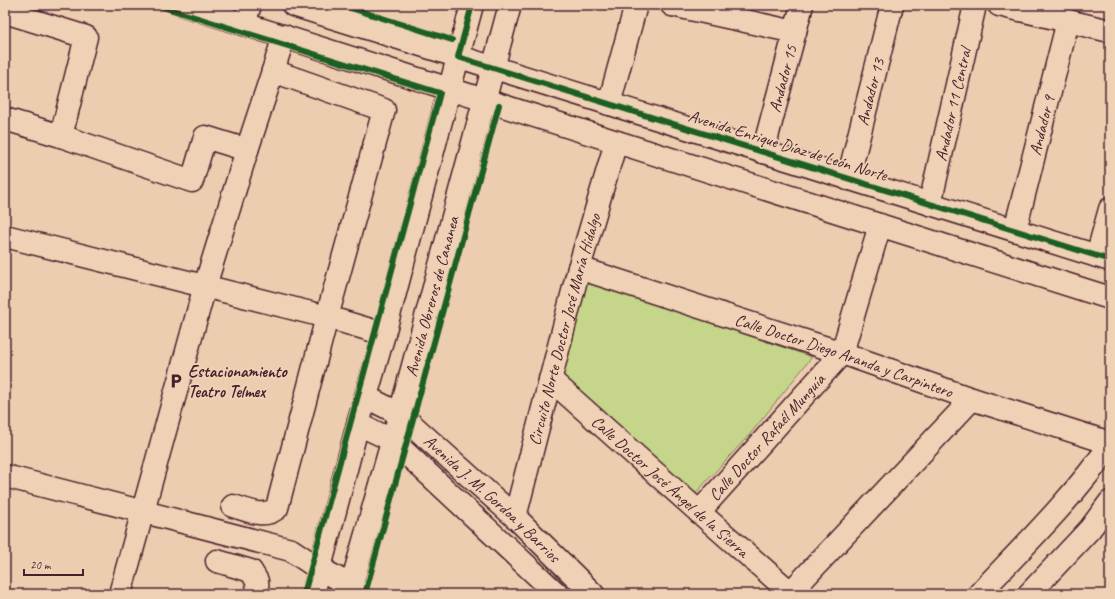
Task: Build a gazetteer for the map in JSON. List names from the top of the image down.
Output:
{
  "streets": {
    "street": [
      "Andador 15",
      "Andador 13",
      "Andador 11 Central",
      "Andador 9",
      "Avenida Enrique Díaz de León Norte",
      "Avenida Obreros de Cananea",
      "Circuito Norte Doctor José María Hidalgo",
      "Calle Doctor Diego Aranda y Carpintero",
      "Calle Doctor Rafaél Munguía",
      "Calle Doctor José Ángel de la Sierra",
      "Avenida J. M. Gordoa y Barrios"
    ]
  },
  "crossings": [
    ["Andador 15", "Avenida Enrique Díaz de León Norte"],
    ["Andador 13", "Avenida Enrique Díaz de León Norte"],
    ["Andador 11 Central", "Avenida Enrique Díaz de León Norte"],
    ["Andador 9", "Avenida Enrique Díaz de León Norte"],
    ["Avenida Enrique Díaz de León Norte", "Avenida Obreros de Cananea"],
    ["Avenida Obreros de Cananea", "Avenida J. M. Gordoa y Barrios"],
    ["Circuito Norte Doctor José María Hidalgo", "Calle Doctor Diego Aranda y Carpintero"],
    ["Circuito Norte Doctor José María Hidalgo", "Calle Doctor José Ángel de la Sierra"],
    ["Circuito Norte Doctor José María Hidalgo", "Avenida J. M. Gordoa y Barrios"],
    ["Calle Doctor Diego Aranda y Carpintero", "Calle Doctor Rafaél Munguía"],
    ["Calle Doctor Rafaél Munguía", "Calle Doctor José Ángel de la Sierra"]
  ],
  "places": {
    "parking": ["Estacionamiento Teatro Telmex"]
  },
  "scale_bar": "20 m"
}
